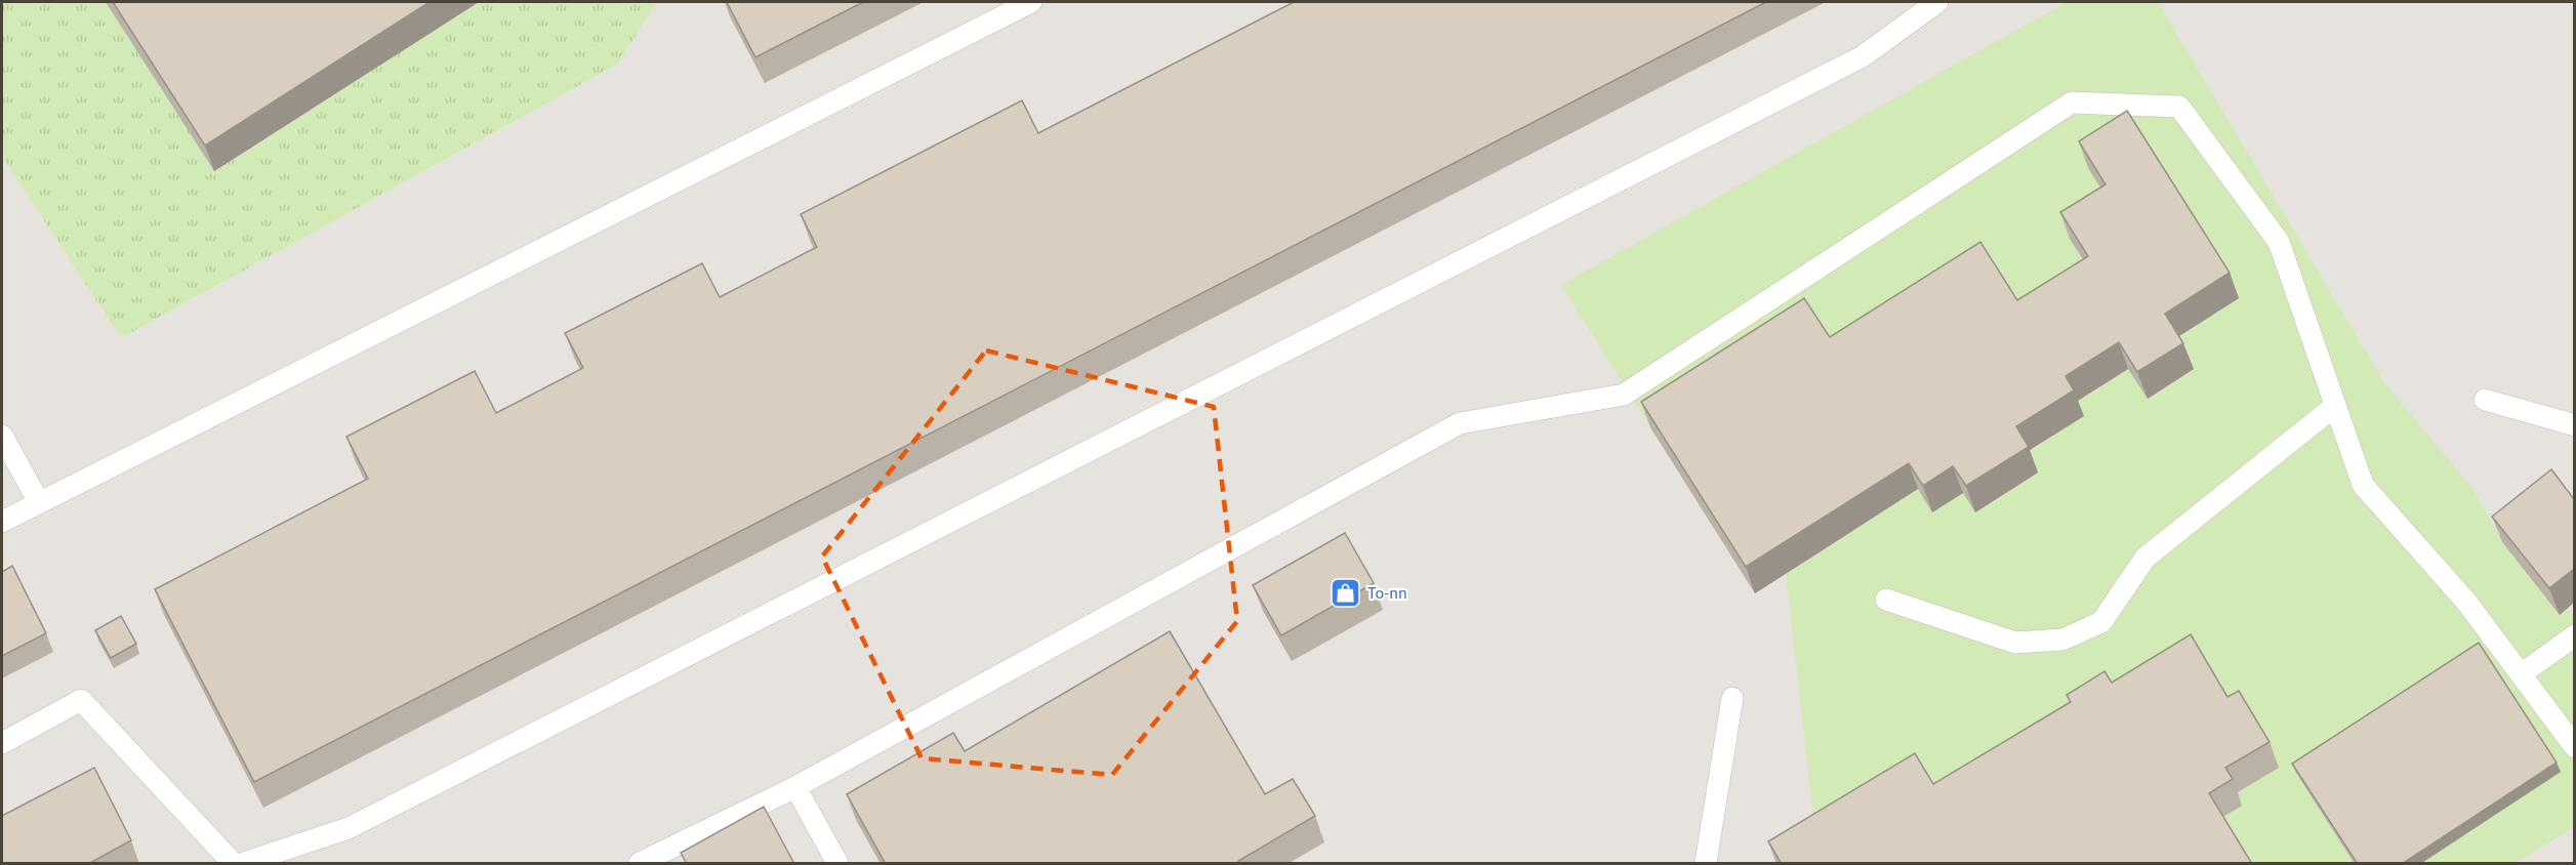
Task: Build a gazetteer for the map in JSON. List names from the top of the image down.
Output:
{
  "places": {
    "shop": ["To-nn"]
  }
}
